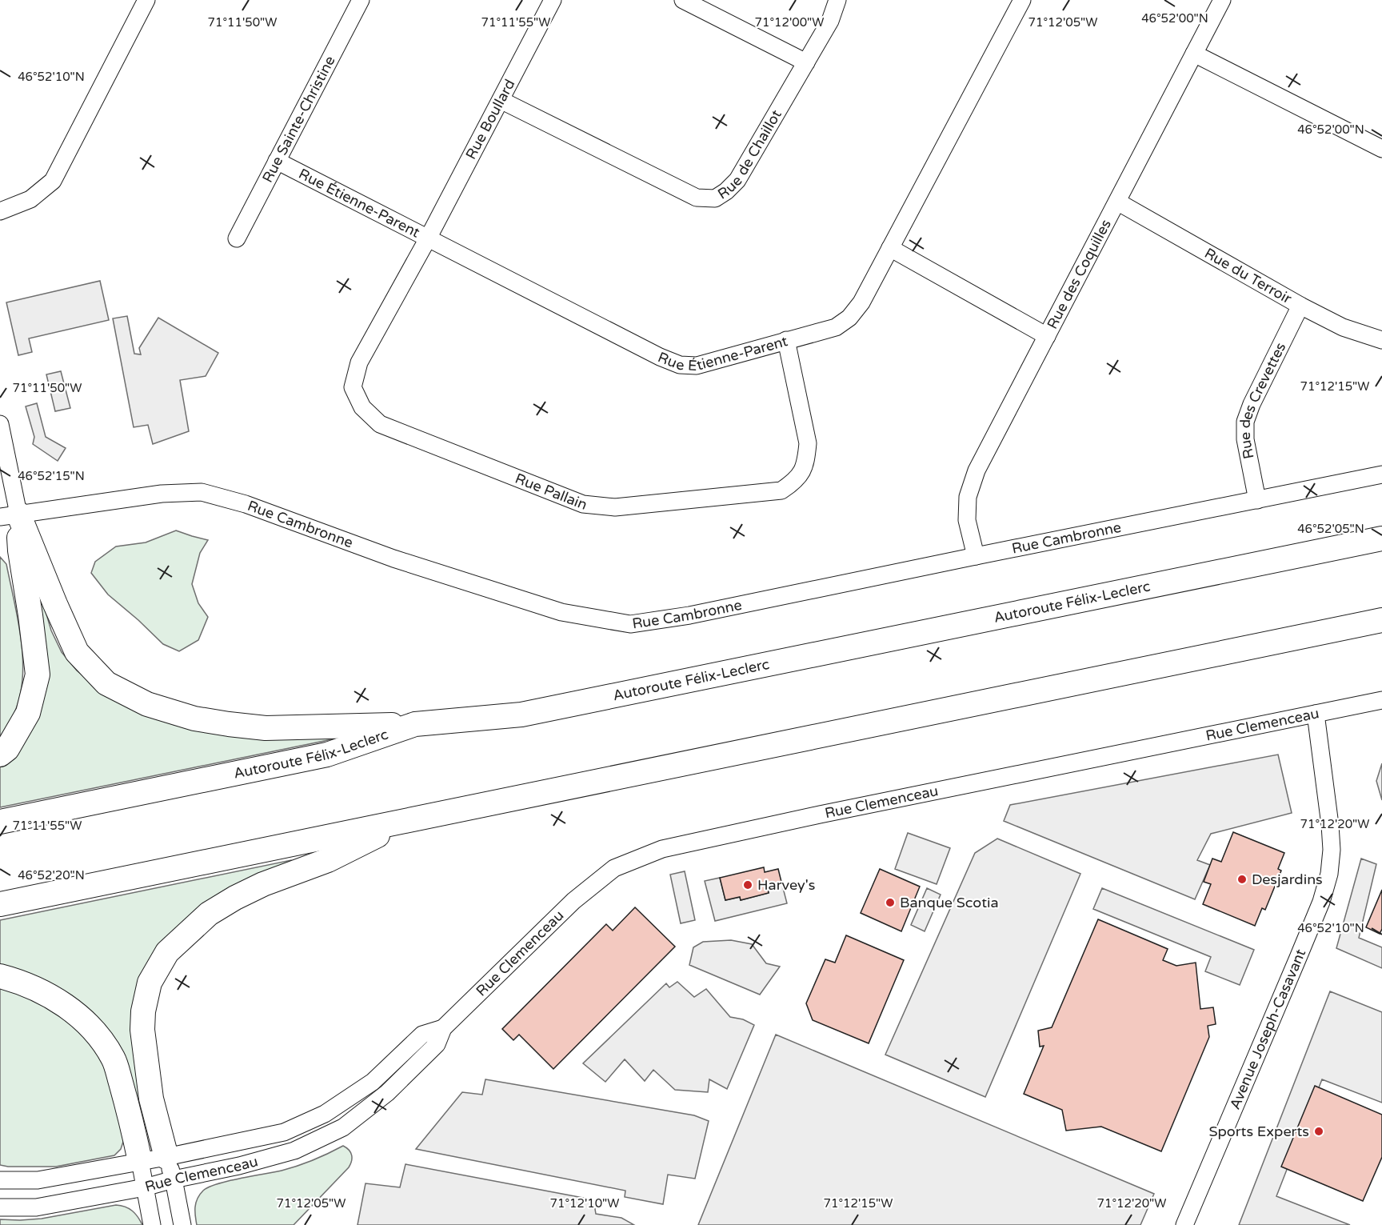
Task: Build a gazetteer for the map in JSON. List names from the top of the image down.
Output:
{
  "streets": {
    "highway": ["Autoroute Félix-Leclerc"],
    "street": [
      "Rue Sainte-Christine",
      "Rue Boullard",
      "Rue de Chaillot",
      "Rue Étienne-Parent",
      "Rue des Coquilles",
      "Rue du Terroir",
      "Rue des Crevettes",
      "Rue Pallain",
      "Rue Cambronne",
      "Rue Clemenceau",
      "Avenue Joseph-Casavant"
    ]
  },
  "crossings": [
    ["Rue Sainte-Christine", "Rue Étienne-Parent"],
    ["Rue Boullard", "Rue de Chaillot"],
    ["Rue Boullard", "Rue Étienne-Parent"],
    ["Rue Boullard", "Rue Pallain"],
    ["Rue Étienne-Parent", "Rue Pallain"],
    ["Rue des Coquilles", "Rue du Terroir"],
    ["Rue des Coquilles", "Rue Cambronne"],
    ["Rue du Terroir", "Rue des Crevettes"],
    ["Rue des Crevettes", "Rue Cambronne"],
    ["Rue Clemenceau", "Avenue Joseph-Casavant"]
  ],
  "places": [
    "Desjardins",
    "Harvey's",
    "Banque Scotia",
    "Sports Experts"
  ],
  "coordinates": [
    "46°52'00\"N",
    "71°11'50\"W",
    "71°11'55\"W",
    "71°12'00\"W",
    "71°12'05\"W",
    "46°52'10\"N",
    "71°12'15\"W",
    "46°52'15\"N",
    "46°52'05\"N",
    "71°12'20\"W",
    "46°52'20\"N",
    "71°12'10\"W"
  ]
}
